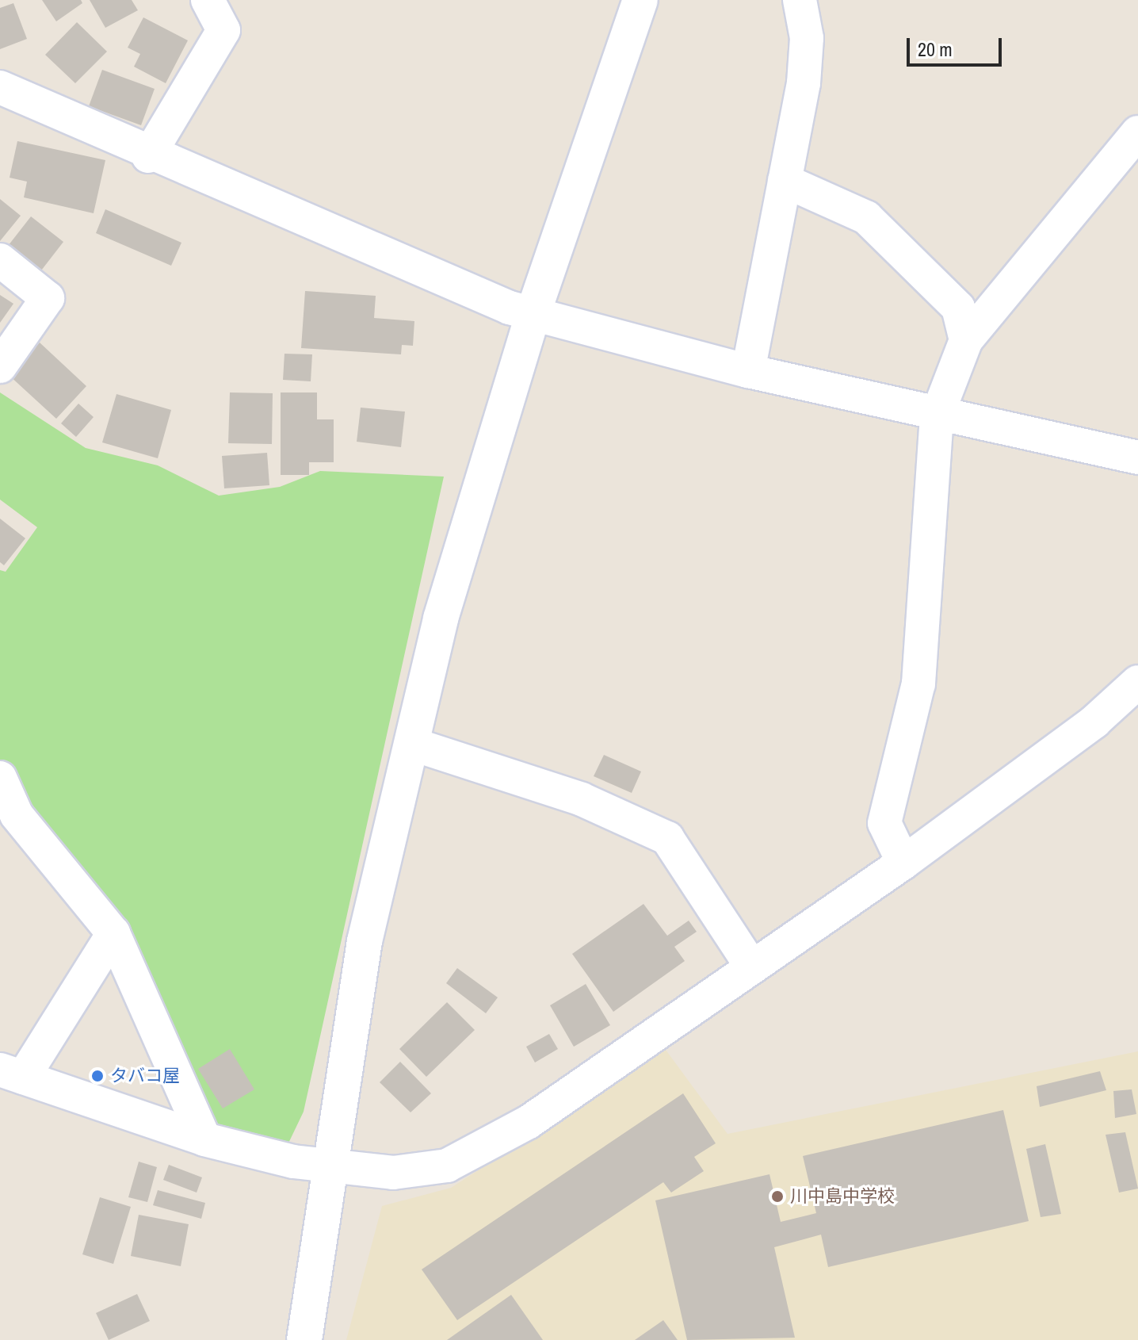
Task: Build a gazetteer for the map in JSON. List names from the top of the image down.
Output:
{
  "places": ["タバコ屋", "川中島中学校"],
  "scale_bar": "20 m"
}
